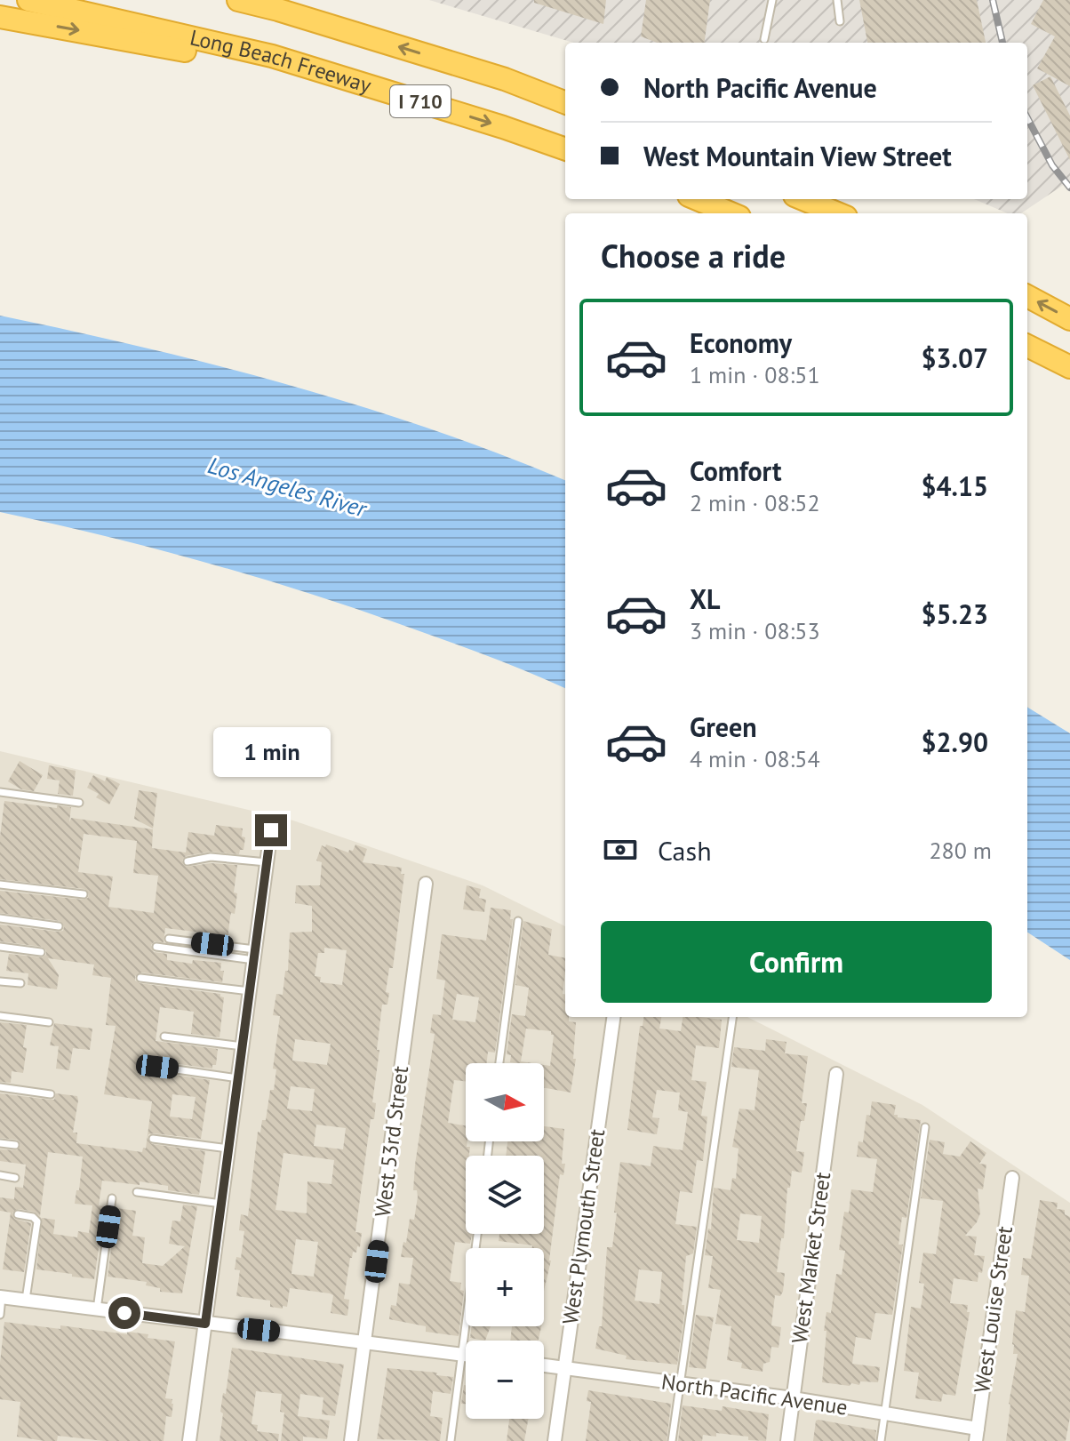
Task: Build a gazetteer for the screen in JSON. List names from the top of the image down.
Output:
{
  "streets": {
    "highway": ["Long Beach Freeway", "I 710"],
    "street": [
      "West 53rd Street",
      "West Plymouth Street",
      "West Market Street",
      "West Louise Street",
      "North Pacific Avenue"
    ]
  },
  "crossings": [
    ["West Plymouth Street", "North Pacific Avenue"],
    ["West Market Street", "North Pacific Avenue"],
    ["West Louise Street", "North Pacific Avenue"]
  ],
  "water": ["Los Angeles River"],
  "north": "right",
  "page": {
    "banner": ["North Pacific Avenue", "West Mountain View Street"],
    "heading": "Choose a ride",
    "list": [
      {
        "name": "Economy",
        "note": "1 min · 08:51",
        "value": "$3.07"
      },
      {
        "name": "Comfort",
        "note": "2 min · 08:52",
        "value": "$4.15"
      },
      {
        "name": "XL",
        "note": "3 min · 08:53",
        "value": "$5.23"
      },
      {
        "name": "Green",
        "note": "4 min · 08:54",
        "value": "$2.90"
      }
    ],
    "bubble": "1 min",
    "pay": ["Cash", "280 m"],
    "buttons": "Confirm",
    "map_buttons": ["+", "−"]
  }
}
